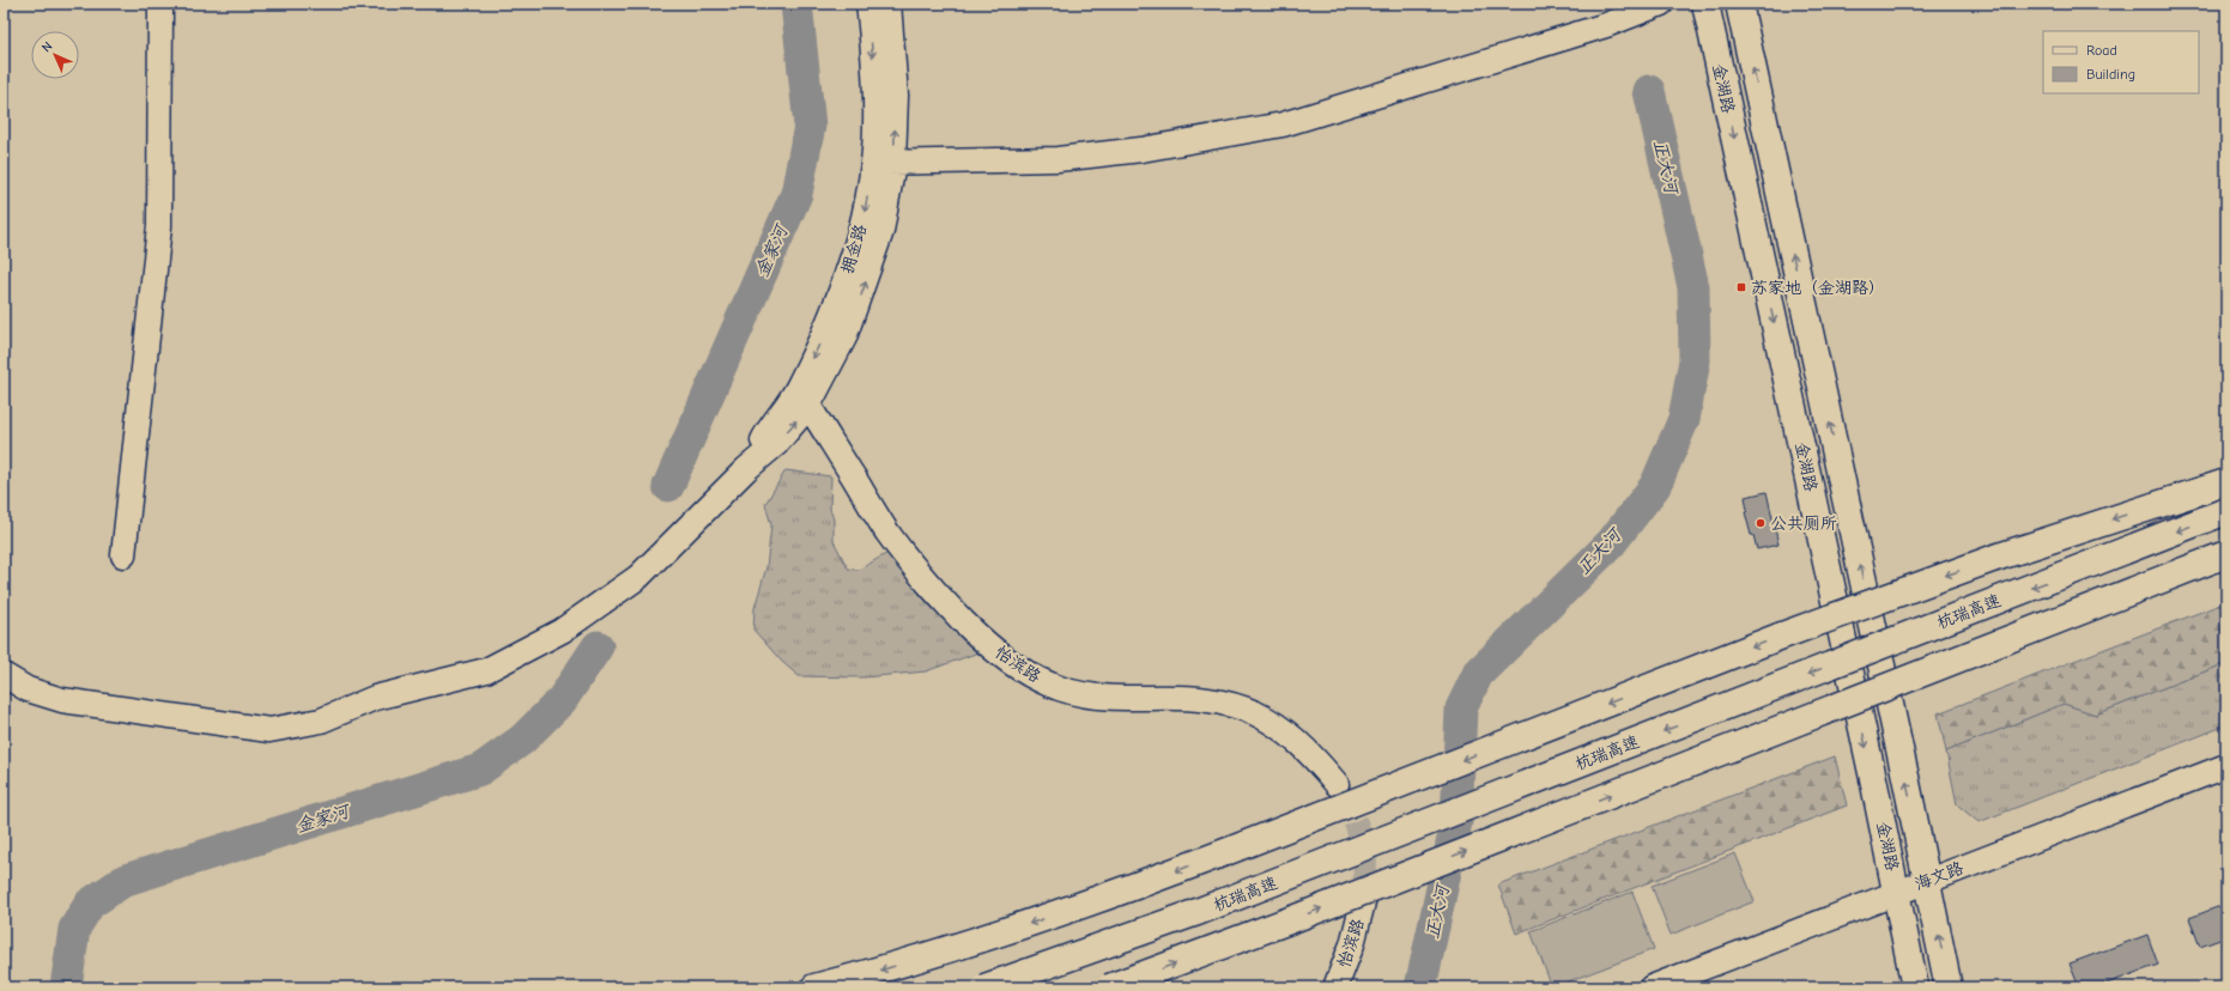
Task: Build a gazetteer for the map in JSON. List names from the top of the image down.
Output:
{
  "streets": {
    "main road": ["金湖路", "杭瑞高速"],
    "street": ["拥金路", "怡滨路", "海文路"]
  },
  "crossings": [
    ["金湖路", "海文路"],
    ["拥金路", "怡滨路"]
  ],
  "water": ["正大河", "金家河"],
  "places": {
    "transit": ["苏家地（金湖路）"],
    "other": ["公共厕所"]
  },
  "legend": ["Road", "Building"],
  "north": "top left"
}
